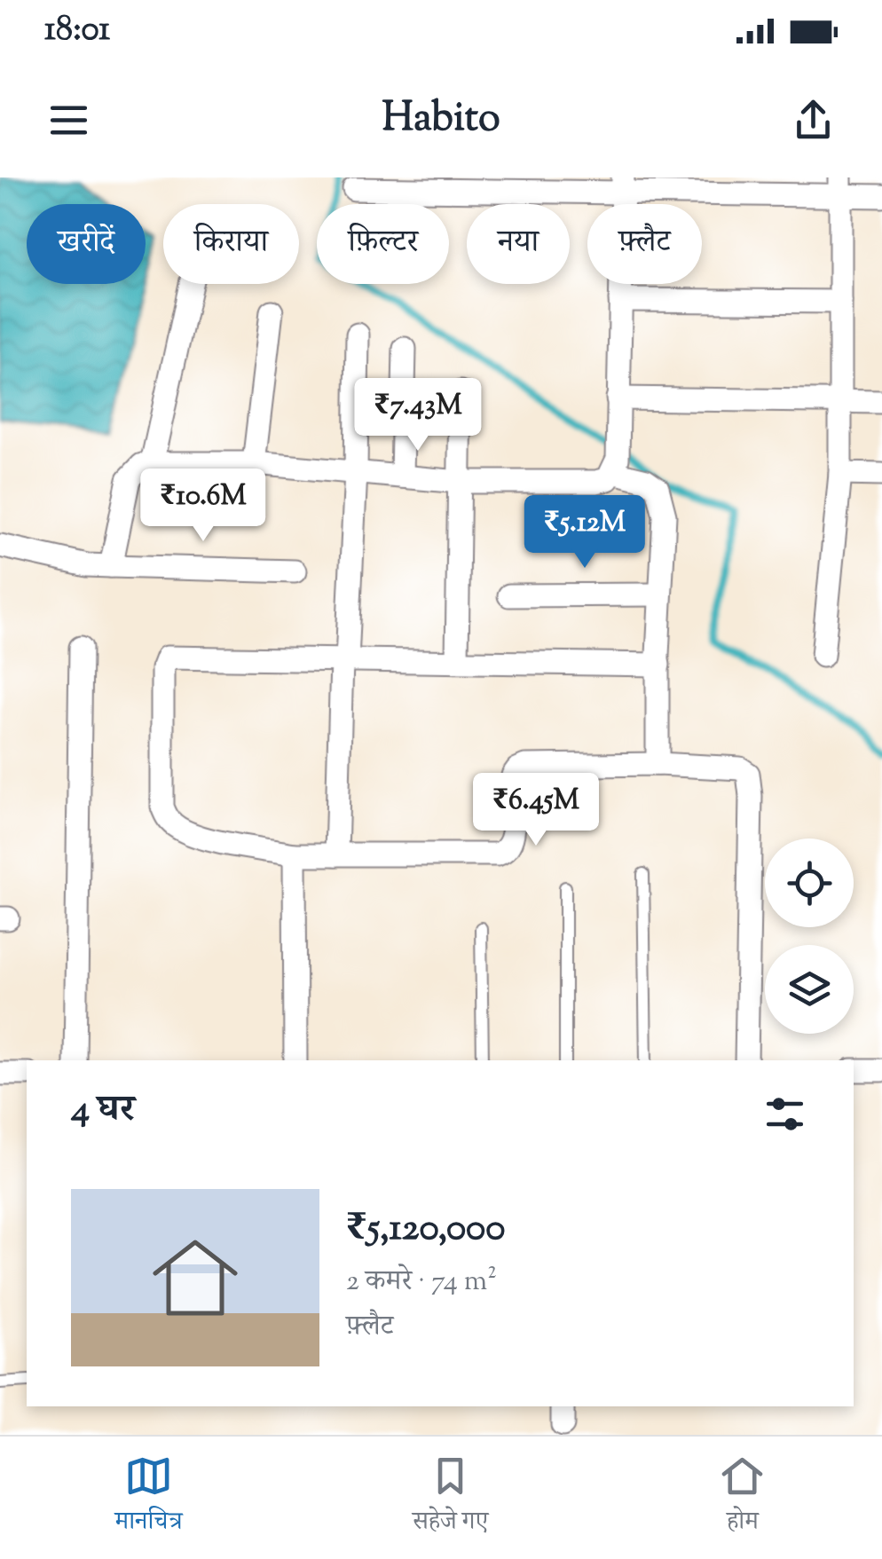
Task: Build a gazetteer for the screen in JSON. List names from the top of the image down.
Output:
{
  "page": {
    "status": "18:01",
    "header": "Habito",
    "chip": [
      "खरीदें",
      "किराया",
      "फ़िल्टर",
      "नया",
      "फ़्लैट"
    ],
    "price": [
      "₹7.43M",
      "₹10.6M",
      "₹5.12M",
      "₹6.45M"
    ],
    "heading": "4 घर",
    "list": [
      {
        "name": "₹5,120,000",
        "note": "2 कमरे · 74 m² · फ़्लैट"
      }
    ],
    "tabs": ["मानचित्र", "सहेजे गए", "होम"]
  }
}
